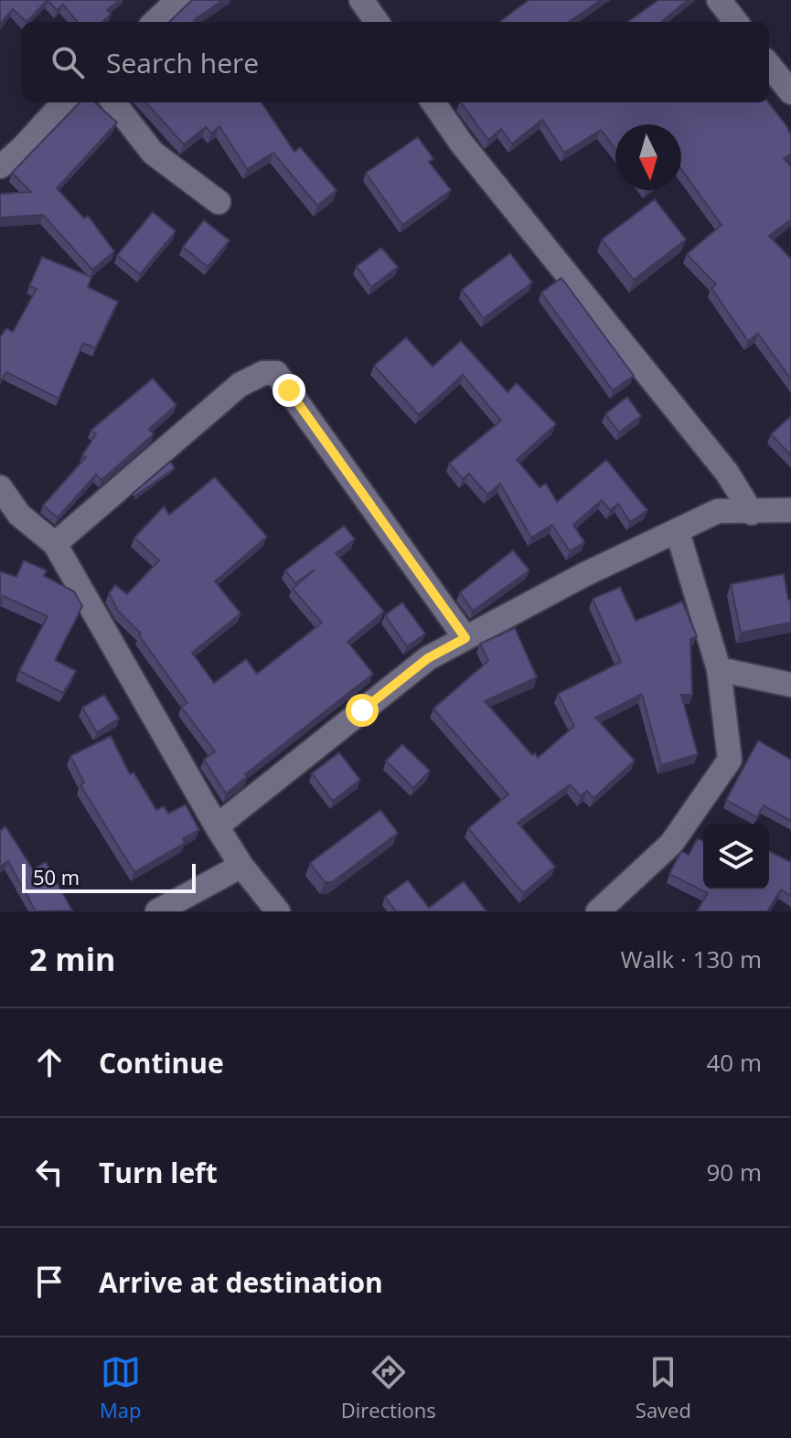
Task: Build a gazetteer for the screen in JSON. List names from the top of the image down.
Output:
{
  "scale_bar": "50 m",
  "north": "bottom",
  "page": {
    "search": "Search here",
    "scale": "50 m",
    "heading": ["2 min", "Walk · 130 m"],
    "list": [
      ["Continue", "40 m"],
      ["Turn left", "90 m"],
      "Arrive at destination"
    ],
    "nav": ["Map", "Directions", "Saved"]
  }
}
